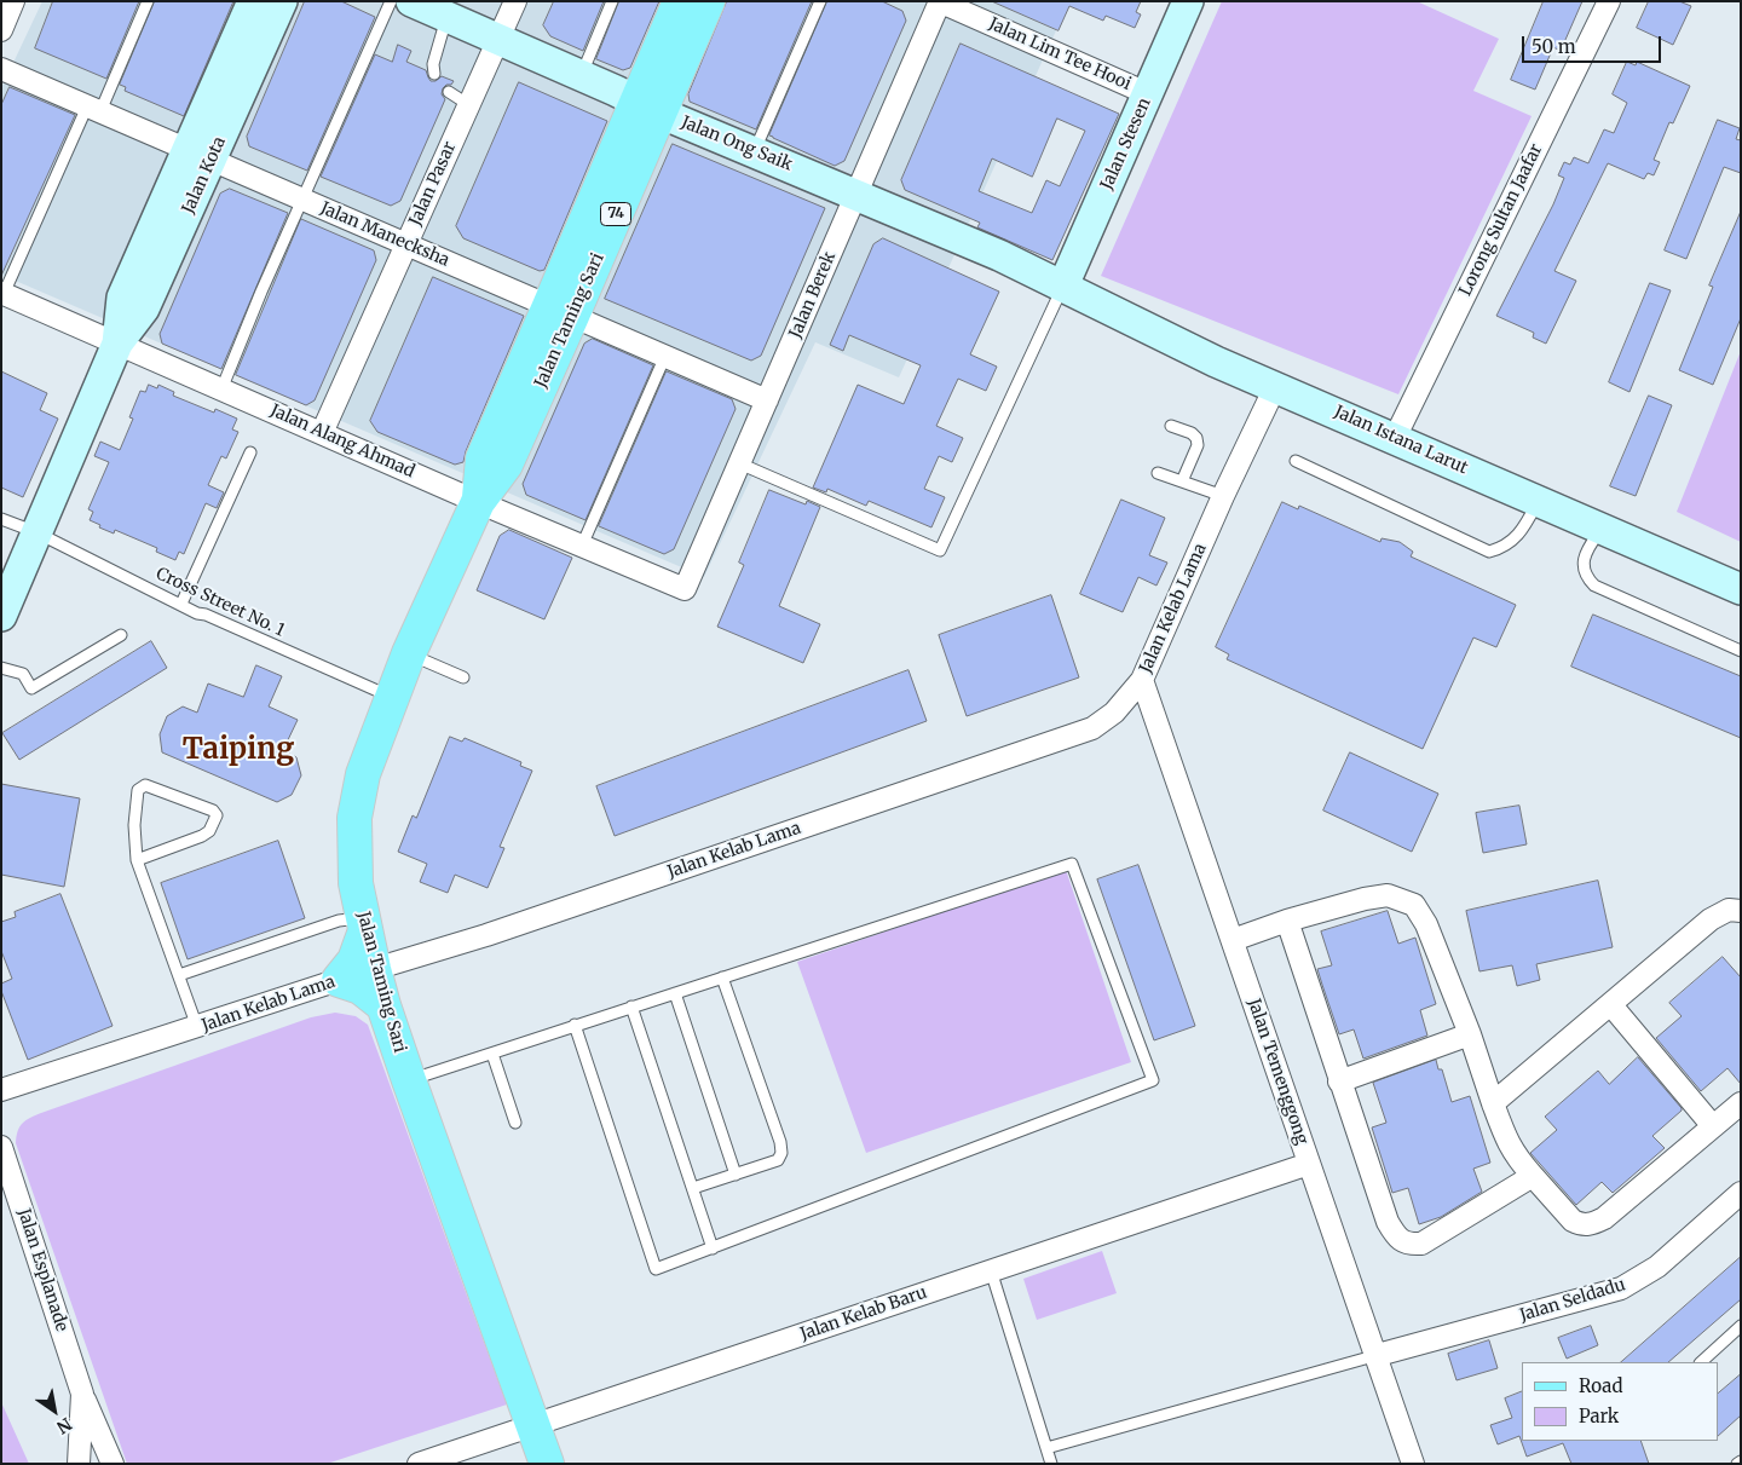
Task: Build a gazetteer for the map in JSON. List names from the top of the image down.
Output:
{
  "streets": {
    "main road": [
      "Jalan Ong Saik",
      "Jalan Stesen",
      "Jalan Kota",
      "74",
      "Jalan Taming Sari",
      "Jalan Istana Larut"
    ],
    "street": [
      "Jalan Lim Tee Hooi",
      "Jalan Pasar",
      "Lorong Sultan Jaafar",
      "Jalan Manecksha",
      "Jalan Berek",
      "Jalan Alang Ahmad",
      "Jalan Kelab Lama",
      "Jalan Temenggong",
      "Jalan Esplanade",
      "Jalan Seldadu",
      "Jalan Kelab Baru"
    ],
    "lane": ["Cross Street No. 1"]
  },
  "crossings": [
    ["Jalan Lim Tee Hooi", "Jalan Stesen"],
    ["Jalan Lim Tee Hooi", "Jalan Berek"],
    ["Jalan Ong Saik", "Jalan Stesen"],
    ["Jalan Ong Saik", "Jalan Pasar"],
    ["Jalan Ong Saik", "Jalan Berek"],
    ["Jalan Ong Saik", "Jalan Taming Sari"],
    ["Jalan Ong Saik", "Jalan Istana Larut"],
    ["Jalan Stesen", "Jalan Istana Larut"],
    ["Jalan Kota", "Jalan Manecksha"],
    ["Jalan Kota", "Jalan Alang Ahmad"],
    ["Jalan Kota", "Cross Street No. 1"],
    ["Jalan Pasar", "Jalan Manecksha"],
    ["Jalan Pasar", "Jalan Alang Ahmad"],
    ["Lorong Sultan Jaafar", "Jalan Istana Larut"],
    ["Jalan Manecksha", "Jalan Berek"],
    ["Jalan Manecksha", "Jalan Taming Sari"],
    ["Jalan Berek", "Jalan Alang Ahmad"],
    ["Jalan Taming Sari", "Jalan Alang Ahmad"],
    ["Jalan Taming Sari", "Cross Street No. 1"],
    ["Jalan Taming Sari", "Jalan Kelab Lama"],
    ["Jalan Taming Sari", "Jalan Kelab Baru"],
    ["Jalan Istana Larut", "Jalan Kelab Lama"],
    ["Jalan Kelab Lama", "Jalan Temenggong"],
    ["Jalan Temenggong", "Jalan Seldadu"],
    ["Jalan Temenggong", "Jalan Kelab Baru"]
  ],
  "districts": ["Taiping"],
  "legend": ["Road", "Park"],
  "scale_bar": "50 m",
  "north": "bottom right"
}
